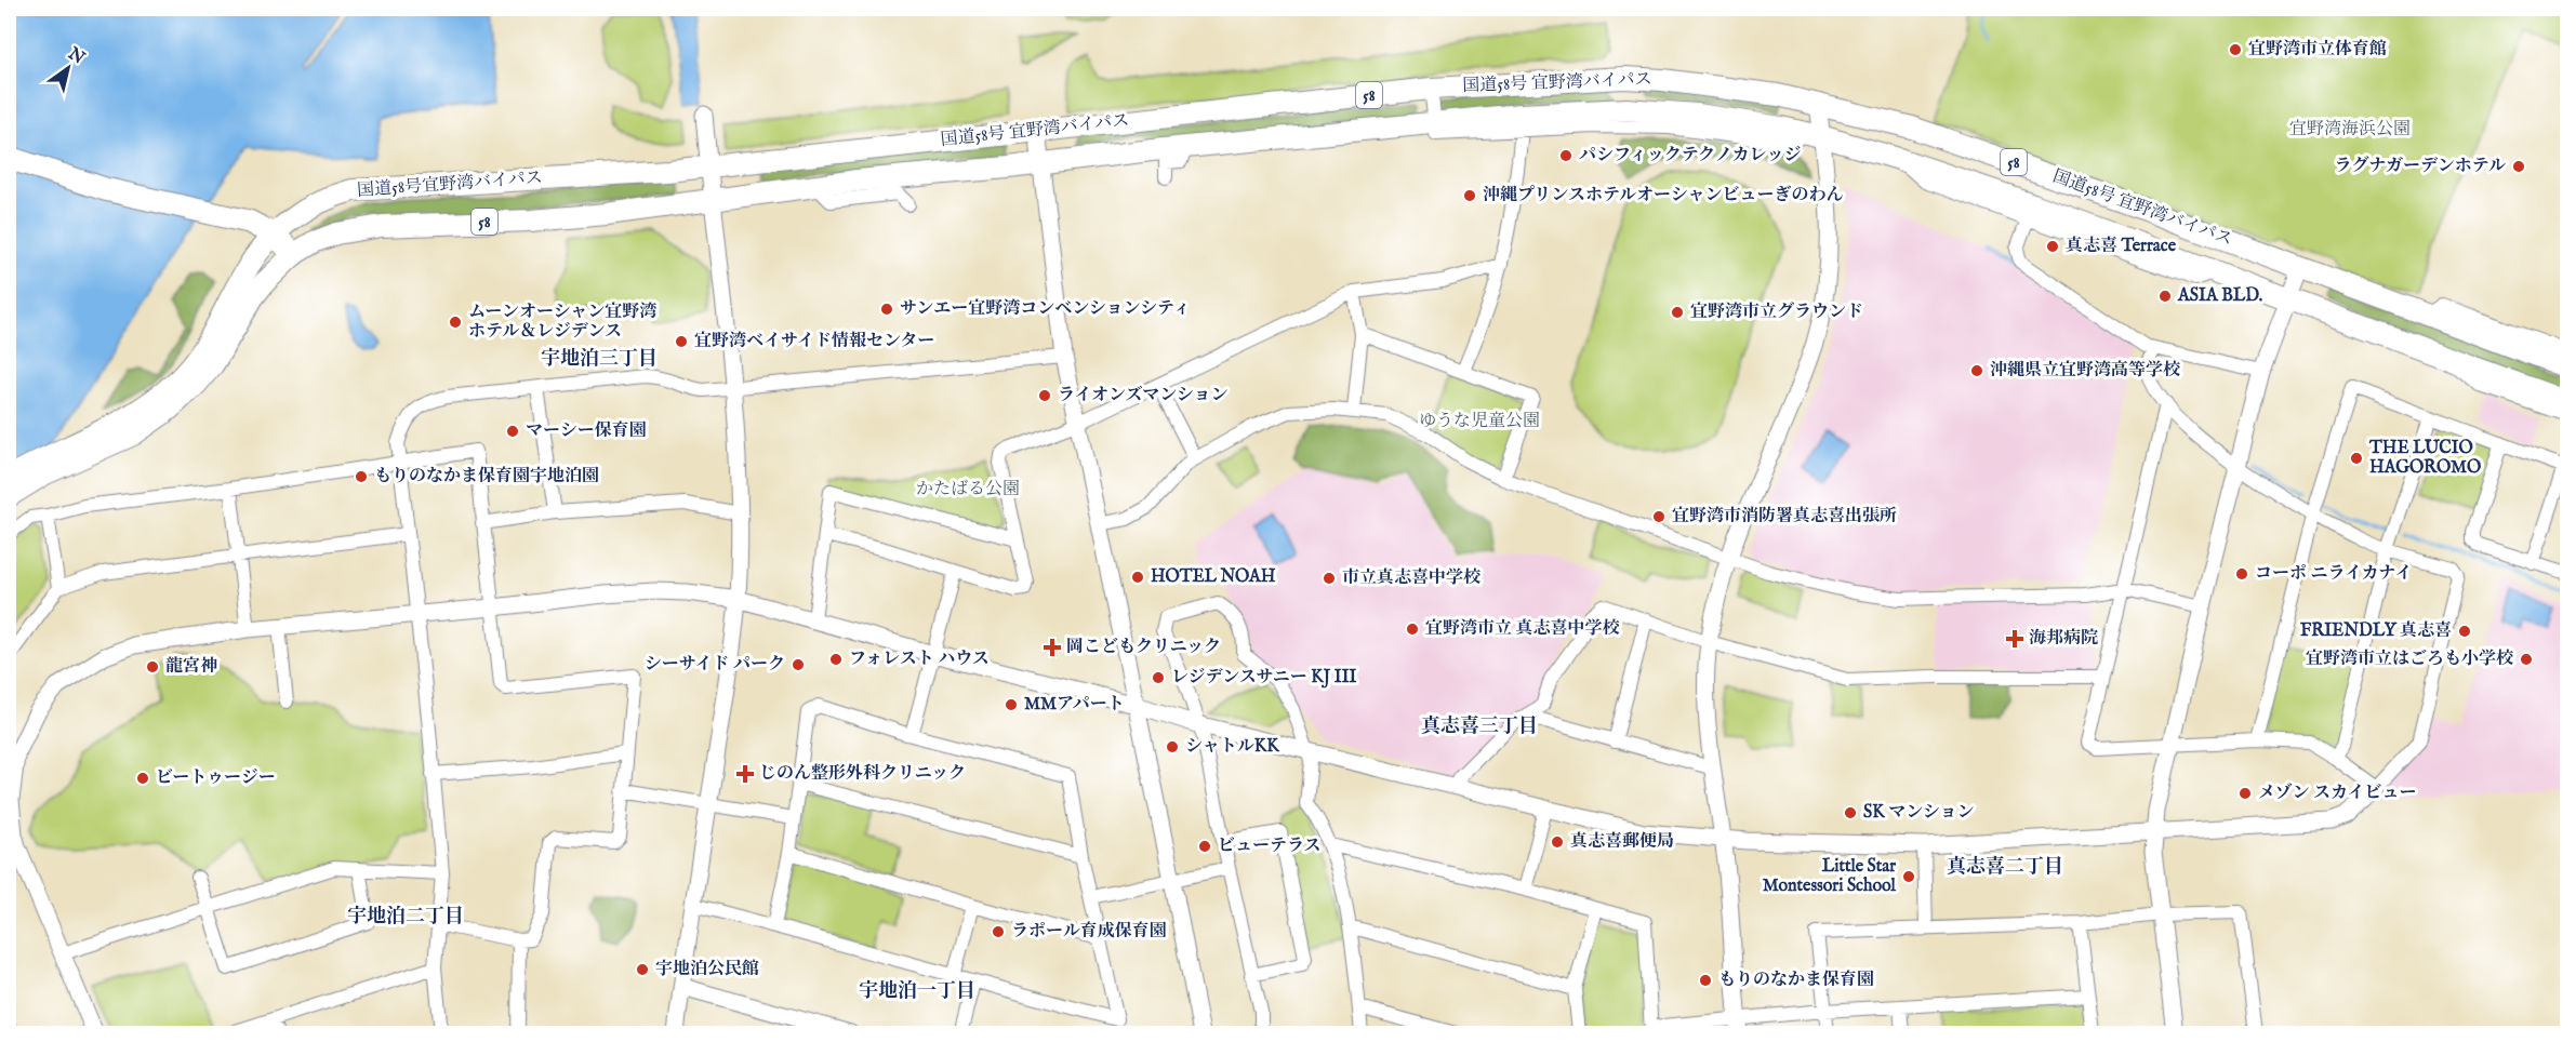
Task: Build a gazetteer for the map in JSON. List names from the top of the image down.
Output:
{
  "streets": {
    "highway": ["国道58号 宜野湾バイパス", "58", "国道58号宜野湾バイパス"]
  },
  "crossings": [
    ["国道58号 宜野湾バイパス", "国道58号宜野湾バイパス"]
  ],
  "districts": [
    "宇地泊三丁目",
    "真志喜三丁目",
    "真志喜二丁目",
    "宇地泊二丁目",
    "宇地泊一丁目"
  ],
  "parks": ["宜野湾海浜公園", "ゆうな児童公園", "かたばる公園"],
  "places": {
    "other": [
      "宜野湾市立体育館",
      "パシフィックテクノカレッジ",
      "ラグナガーデンホテル",
      "沖縄プリンスホテルオーシャンビューぎのわん",
      "真志喜 Terrace",
      "ASIA BLD.",
      "サンエー宜野湾コンベンションシティ",
      "宜野湾市立グラウンド",
      "ムーンオーシャン宜野湾 ホテル＆レジデンス",
      "宜野湾ベイサイド情報センター",
      "沖縄県立宜野湾高等学校",
      "ライオンズマンション",
      "マーシー保育園",
      "THE LUCIO HAGOROMO",
      "もりのなかま保育園宇地泊園",
      "宜野湾市消防署真志喜出張所",
      "コーポ ニライカナイ",
      "HOTEL NOAH",
      "市立真志喜中学校",
      "宜野湾市立 真志喜中学校",
      "FRIENDLY 真志喜",
      "フォレスト ハウス",
      "宜野湾市立はごろも小学校",
      "シーサイド パーク",
      "龍宮神",
      "レジデンスサニー KJ III",
      "MMアパート",
      "シャトルKK",
      "ビートゥージー",
      "メゾン スカイビュー",
      "SK マンション",
      "真志喜郵便局",
      "ビューテラス",
      "Little Star Montessori School",
      "ラポール育成保育園",
      "宇地泊公民館",
      "もりのなかま保育園"
    ],
    "health": ["海邦病院", "岡こどもクリニック", "じのん整形外科クリニック"]
  },
  "north": "top right"
}
